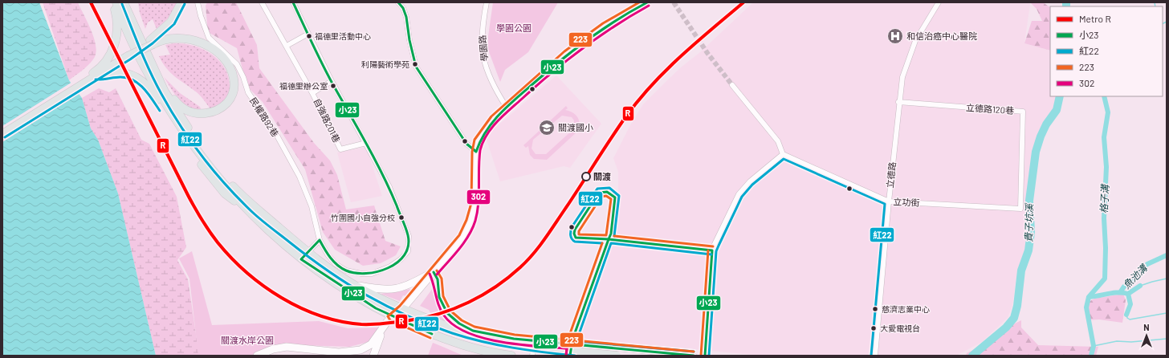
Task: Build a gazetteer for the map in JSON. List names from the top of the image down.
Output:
{
  "streets": {
    "street": [
      "學園路",
      "立德路120巷",
      "民權路92巷",
      "自強路201巷",
      "立德路",
      "立功街"
    ]
  },
  "crossings": [
    ["立德路120巷", "立德路"],
    ["立德路120巷", "立功街"],
    ["立德路", "立功街"]
  ],
  "water": ["格子溝", "貴子坑溪", "魚池溝"],
  "parks": ["學園公園", "關渡水岸公園"],
  "places": {
    "other": [
      "福德里活動中心",
      "利陽藝術學苑",
      "福德里辦公室",
      "關渡",
      "竹圍國小自強分校",
      "慈濟志業中心",
      "大愛電視台"
    ],
    "hospital": ["和信治癌中心醫院"],
    "school or university": ["關渡國小"]
  },
  "lines": [
    "metro line R",
    "transit line 小23",
    "transit line 223",
    "transit line 紅22",
    "transit line 302"
  ],
  "legend": [
    "Metro R",
    "小23",
    "紅22",
    "223",
    "302"
  ],
  "north": "top"
}
